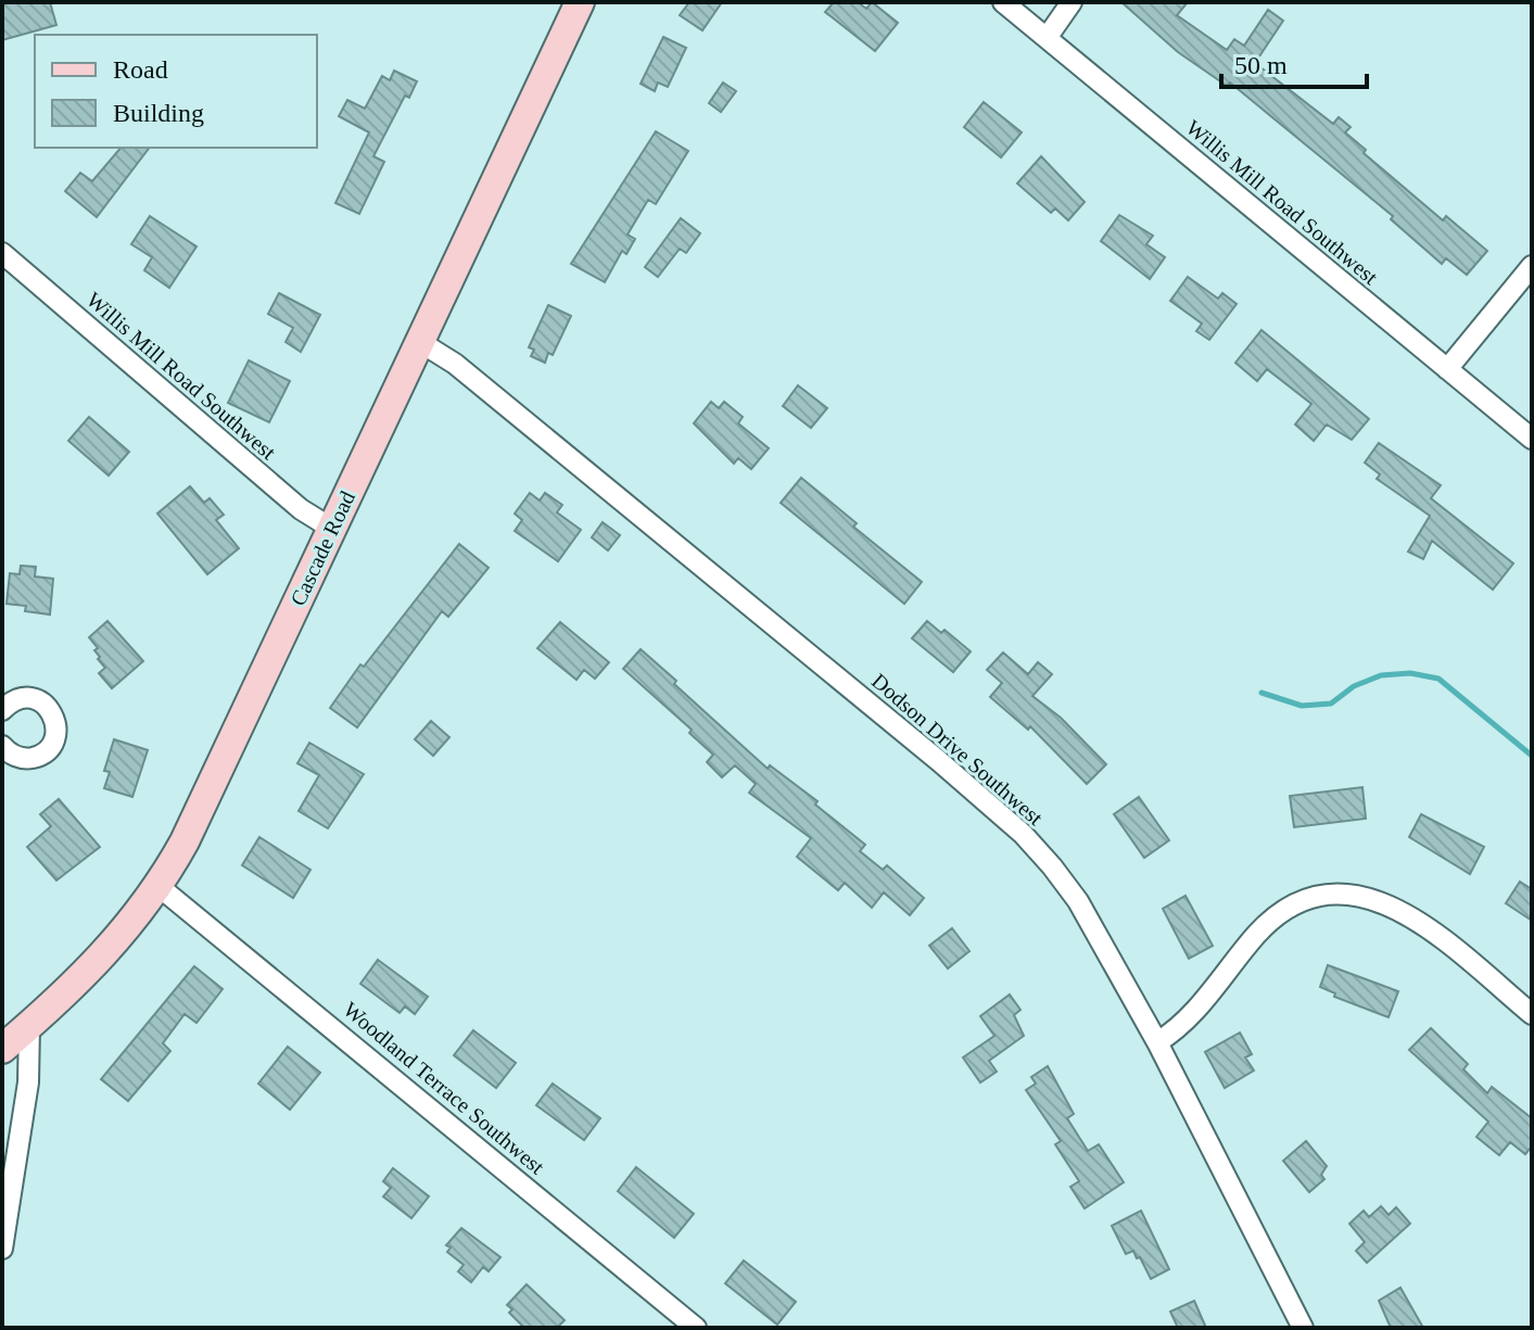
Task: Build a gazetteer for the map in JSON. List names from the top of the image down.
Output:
{
  "streets": {
    "main road": ["Cascade Road"],
    "street": ["Willis Mill Road Southwest", "Dodson Drive Southwest", "Woodland Terrace Southwest"]
  },
  "crossings": [
    ["Willis Mill Road Southwest", "Cascade Road"],
    ["Cascade Road", "Dodson Drive Southwest"],
    ["Cascade Road", "Woodland Terrace Southwest"]
  ],
  "legend": ["Road", "Building"],
  "scale_bar": "50 m"
}
